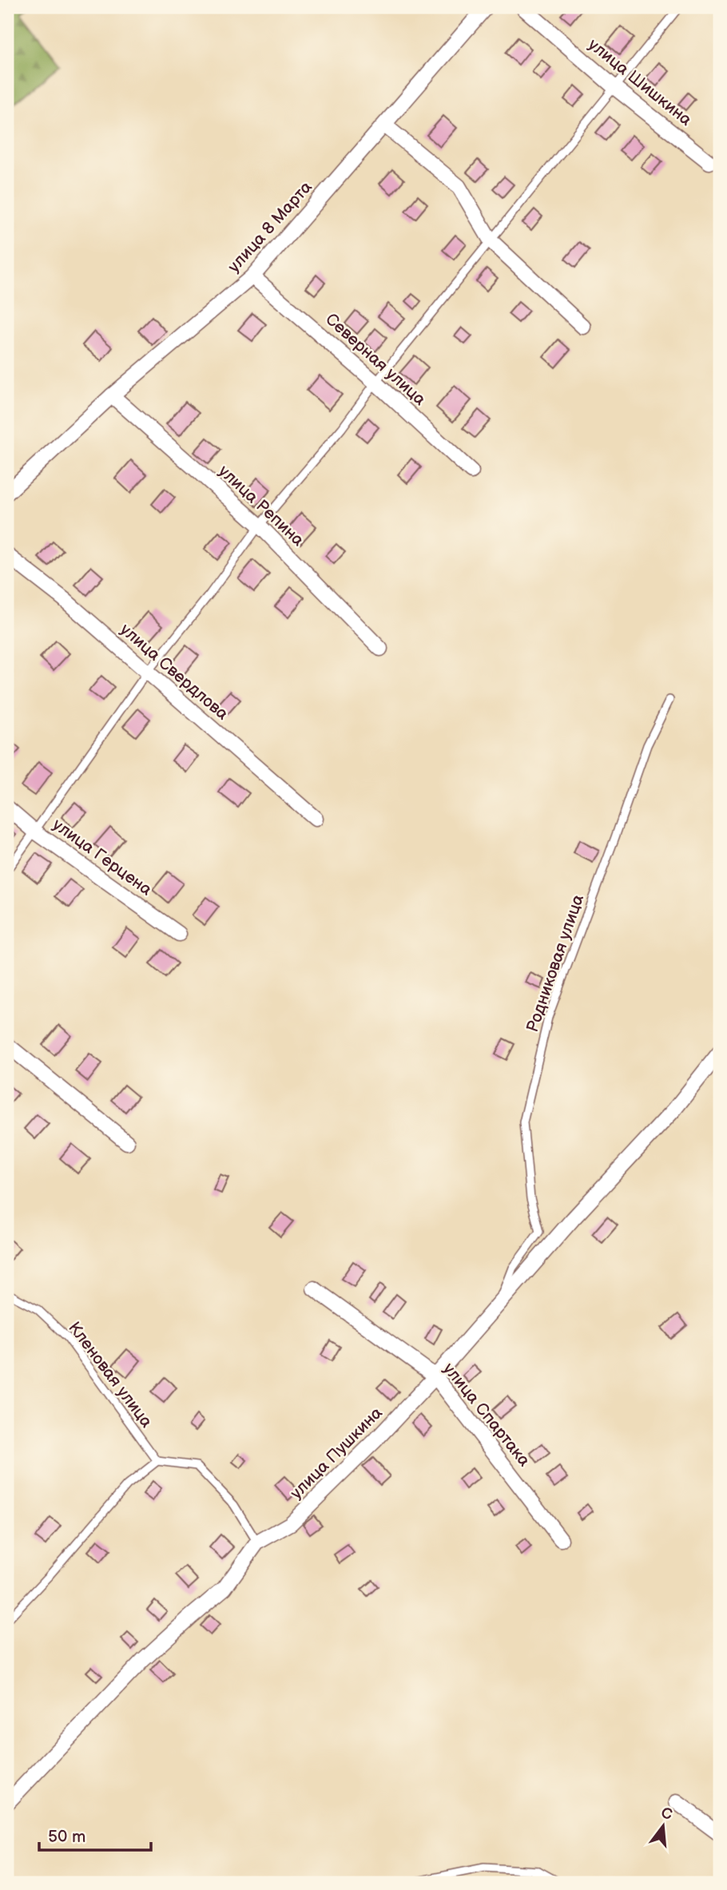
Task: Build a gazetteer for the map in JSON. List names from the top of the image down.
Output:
{
  "streets": {
    "street": [
      "улица Шишкина",
      "улица 8 Марта",
      "Северная улица",
      "улица Репина",
      "улица Свердлова",
      "улица Герцена",
      "улица Спартака",
      "улица Пушкина"
    ],
    "lane": ["Родниковая улица", "Кленовая улица"]
  },
  "crossings": [
    ["улица 8 Марта", "Северная улица"],
    ["улица 8 Марта", "улица Репина"],
    ["Родниковая улица", "улица Пушкина"],
    ["улица Спартака", "улица Пушкина"]
  ],
  "scale_bar": "50 m",
  "north": "top"
}
